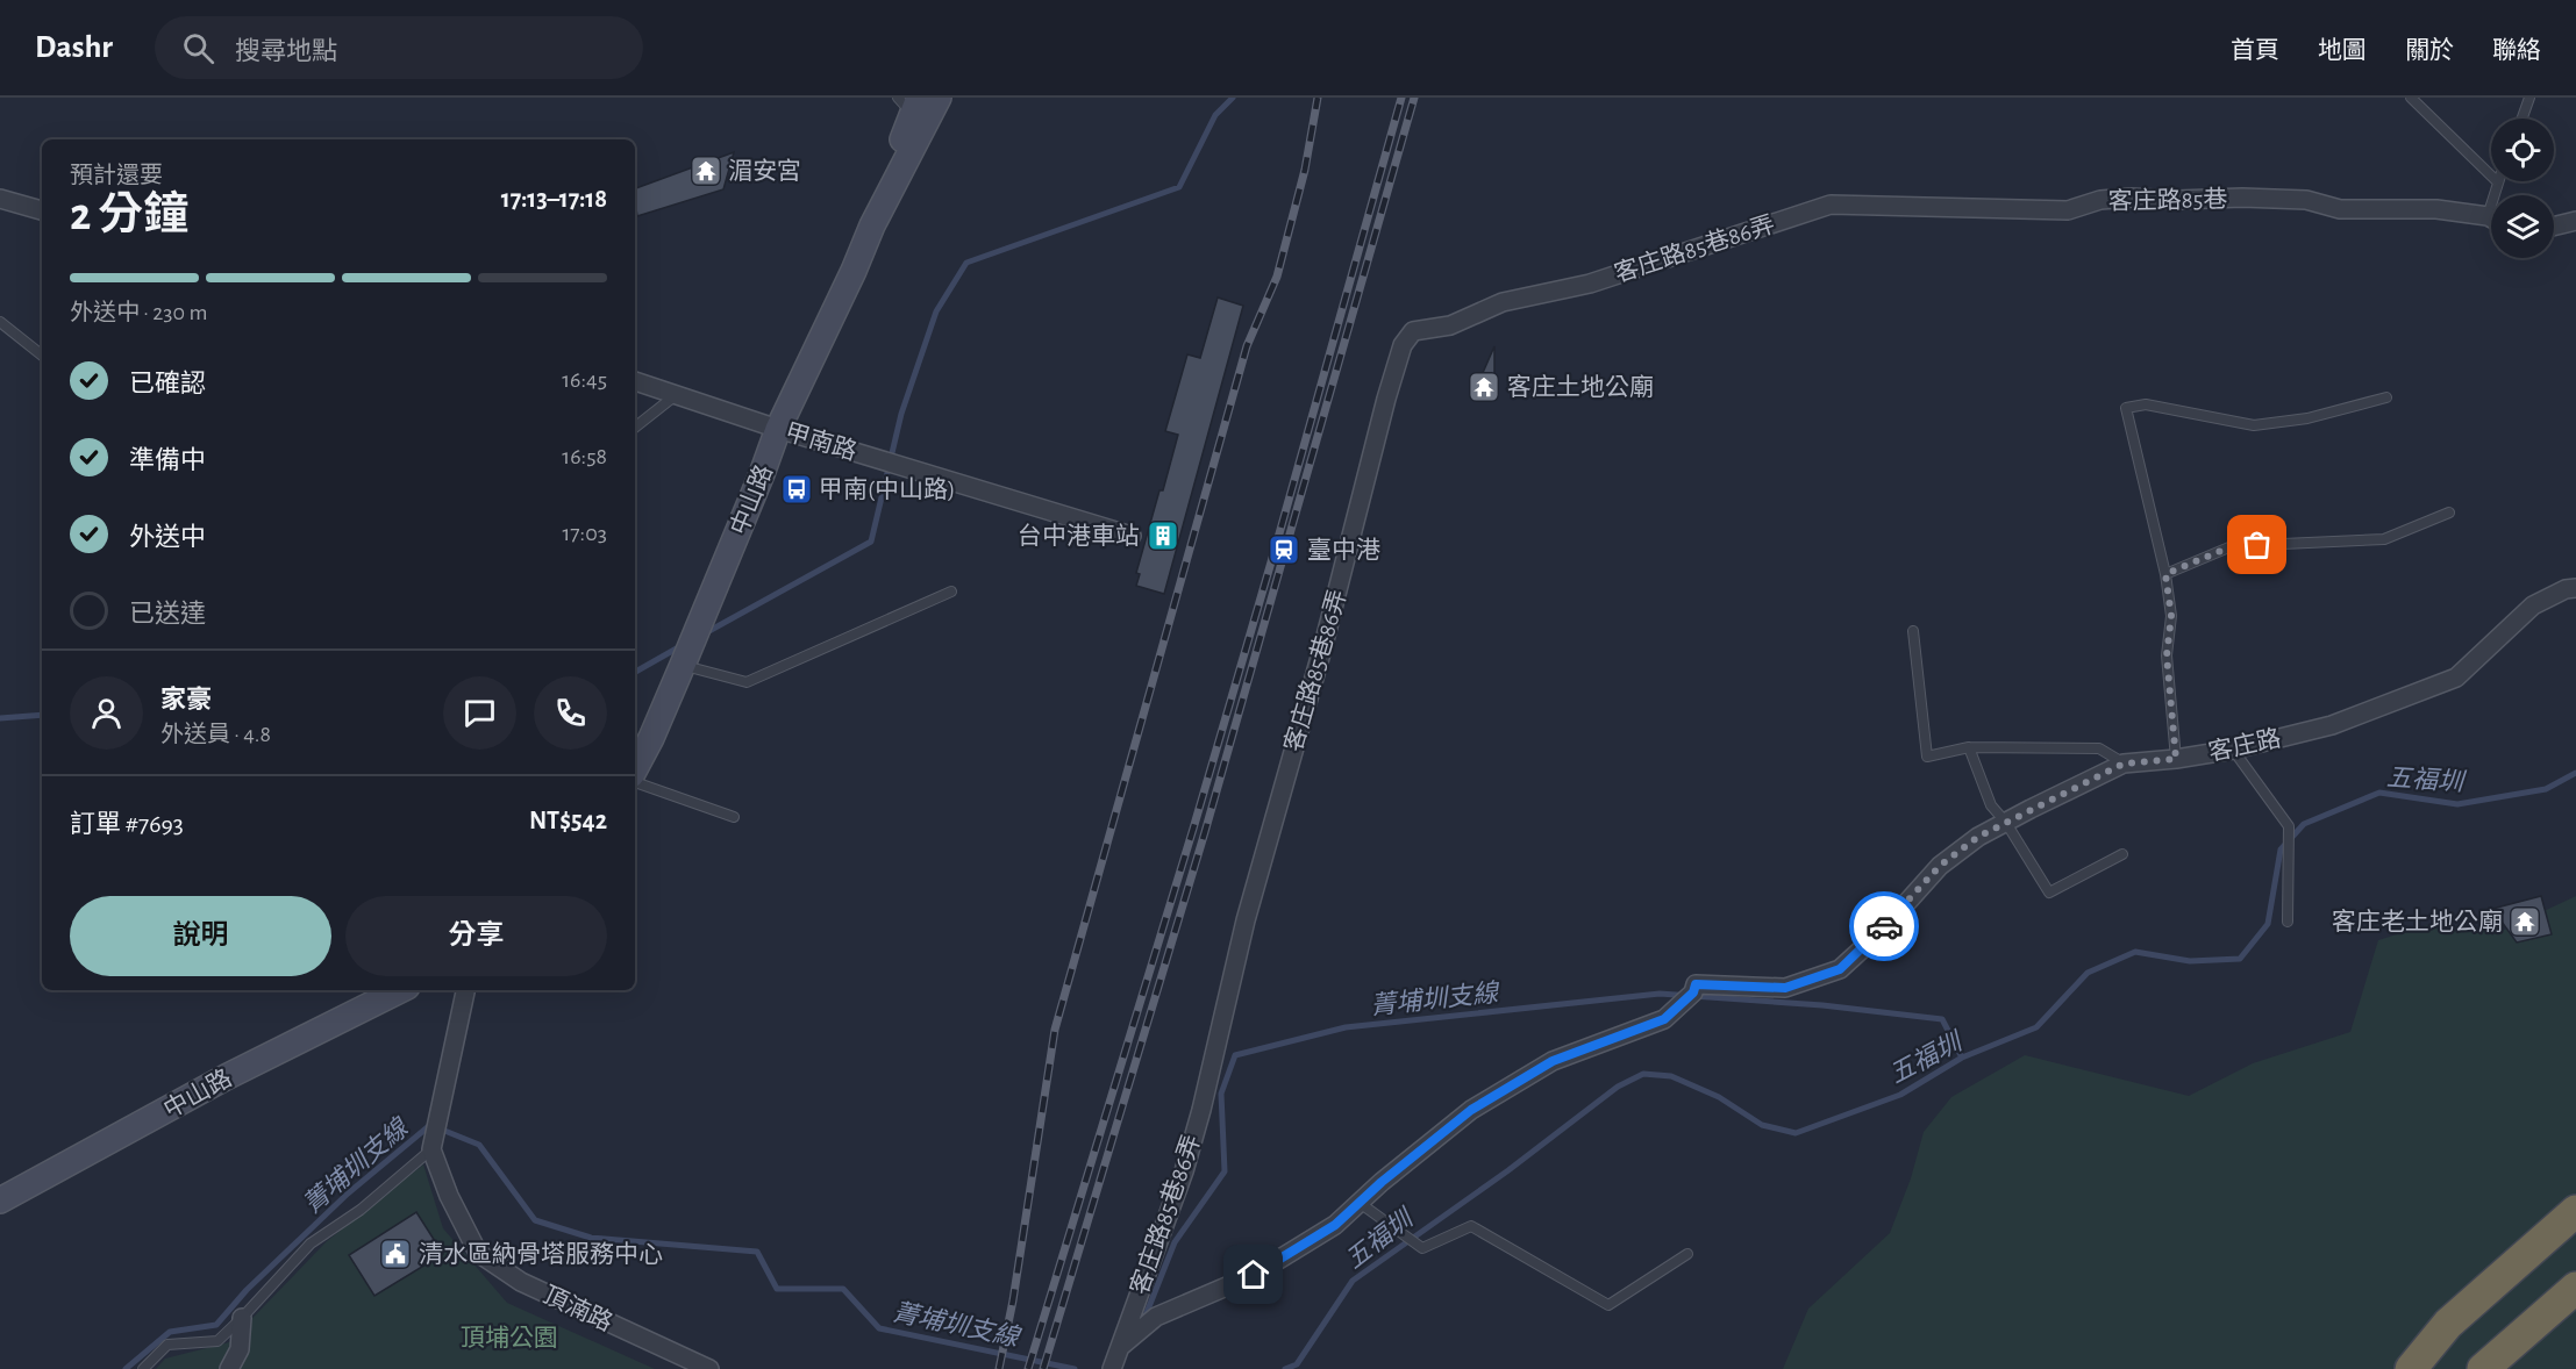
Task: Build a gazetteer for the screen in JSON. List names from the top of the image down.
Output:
{
  "streets": {
    "street": [
      "客庄路85巷",
      "客庄路85巷86弄",
      "甲南路",
      "中山路",
      "客庄路",
      "頂湳路"
    ]
  },
  "crossings": [
    ["客庄路85巷", "客庄路85巷86弄"],
    ["客庄路85巷86弄", "客庄路"],
    ["甲南路", "中山路"]
  ],
  "water": ["五福圳", "菁埔圳支線"],
  "parks": ["頂埔公園"],
  "places": {
    "temple": ["湄安宮", "客庄土地公廟", "客庄老土地公廟"],
    "bus stop": ["甲南(中山路)"],
    "building": ["台中港車站"],
    "station": ["臺中港"],
    "public building": ["清水區納骨塔服務中心"]
  },
  "page": {
    "header": "Dashr",
    "search": "搜尋地點",
    "nav": [
      "首頁",
      "地圖",
      "關於",
      "聯絡"
    ],
    "heading": ["2 分鐘", "預計還要", "17:13–17:18"],
    "panel": [
      "家豪",
      "外送員 · 4.8",
      "訂單 #7693",
      "NT$542"
    ],
    "bar": "外送中 · 230 m",
    "list": [
      ["已確認", "16:45"],
      ["準備中", "16:58"],
      ["外送中", "17:03"],
      "已送達"
    ],
    "buttons": ["說明", "分享"]
  }
}
